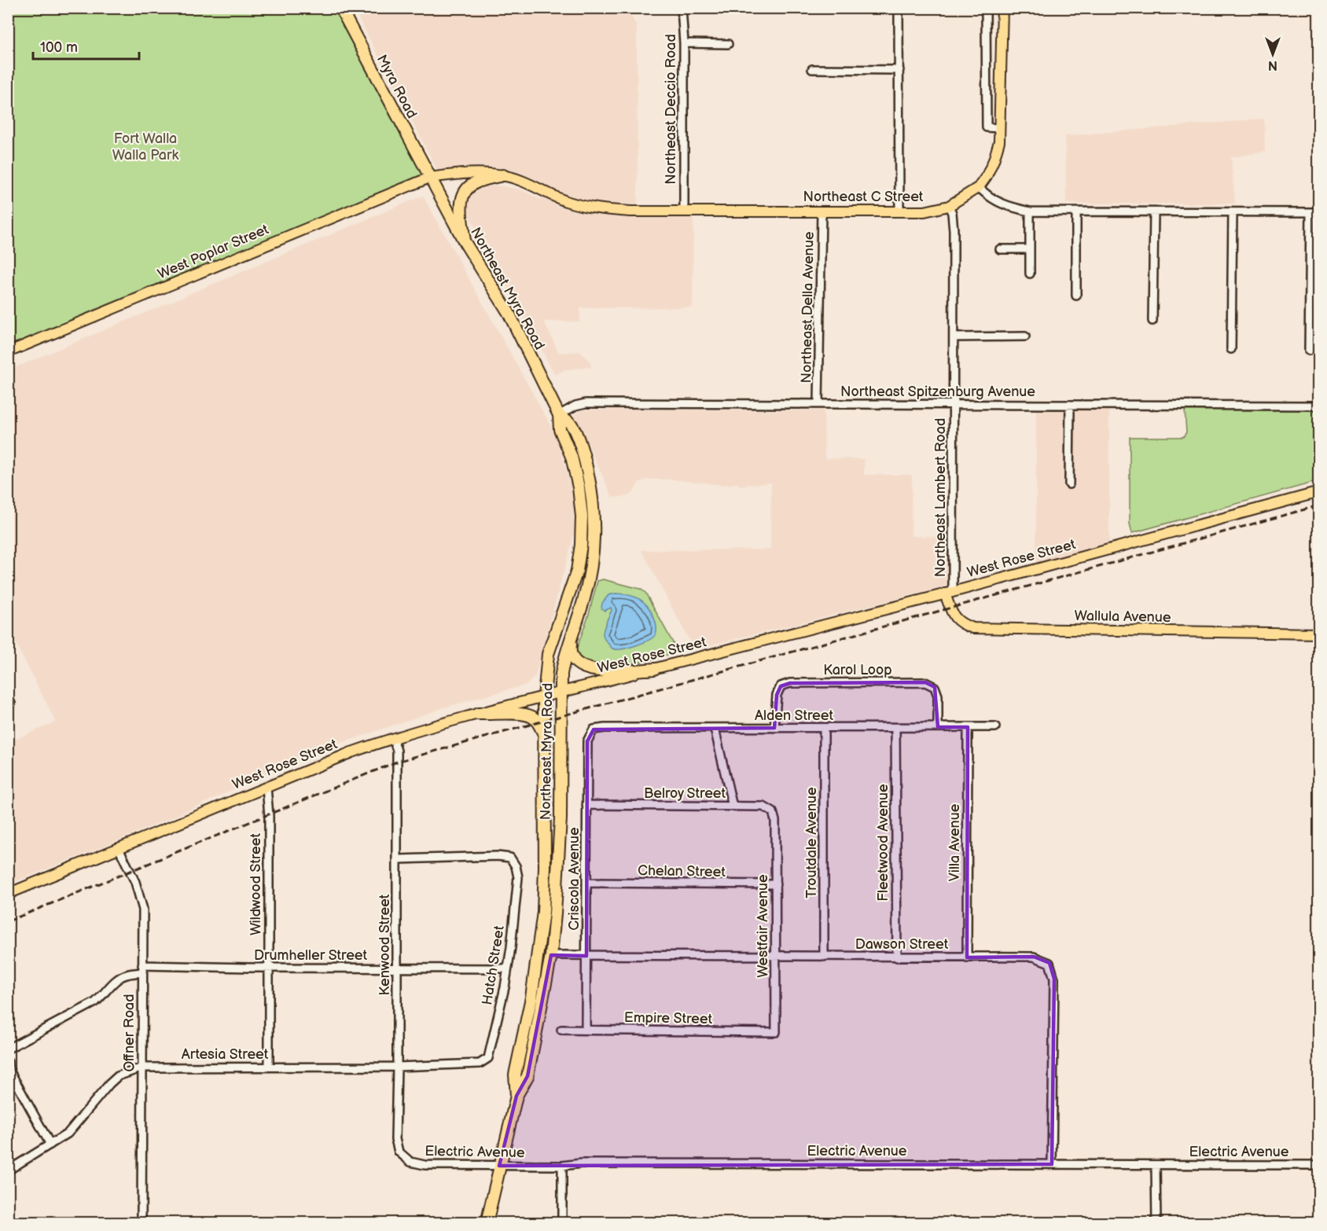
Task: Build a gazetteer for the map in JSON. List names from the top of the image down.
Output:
{
  "streets": {
    "highway": ["Myra Road", "Northeast Myra Road"],
    "main road": [
      "Northeast C Street",
      "West Poplar Street",
      "West Rose Street",
      "Wallula Avenue"
    ],
    "street": [
      "Northeast Deccio Road",
      "Northeast Della Avenue",
      "Northeast Spitzenburg Avenue",
      "Northeast Lambert Road",
      "Karol Loop",
      "Alden Street",
      "Belroy Street",
      "Troutdale Avenue",
      "Fleetwood Avenue",
      "Villa Avenue",
      "Chelan Street",
      "Criscola Avenue",
      "Wildwood Street",
      "Westfair Avenue",
      "Dawson Street",
      "Kenwood Street",
      "Drumheller Street",
      "Hatch Street",
      "Empire Street",
      "Offner Road",
      "Artesia Street",
      "Electric Avenue"
    ]
  },
  "crossings": [
    ["Myra Road", "Northeast C Street"],
    ["Myra Road", "West Poplar Street"],
    ["Myra Road", "Northeast Myra Road"],
    ["Northeast Deccio Road", "Northeast C Street"],
    ["Northeast C Street", "West Poplar Street"],
    ["Northeast C Street", "Northeast Myra Road"],
    ["Northeast C Street", "Northeast Della Avenue"],
    ["Northeast C Street", "Northeast Lambert Road"],
    ["West Poplar Street", "Northeast Myra Road"],
    ["Northeast Myra Road", "Northeast Spitzenburg Avenue"],
    ["Northeast Myra Road", "West Rose Street"],
    ["Northeast Myra Road", "Dawson Street"],
    ["Northeast Myra Road", "Electric Avenue"],
    ["Northeast Della Avenue", "Northeast Spitzenburg Avenue"],
    ["Northeast Spitzenburg Avenue", "Northeast Lambert Road"],
    ["Northeast Lambert Road", "West Rose Street"],
    ["Northeast Lambert Road", "Wallula Avenue"],
    ["West Rose Street", "Wallula Avenue"],
    ["West Rose Street", "Wildwood Street"],
    ["West Rose Street", "Kenwood Street"],
    ["West Rose Street", "Offner Road"],
    ["Karol Loop", "Alden Street"],
    ["Alden Street", "Troutdale Avenue"],
    ["Alden Street", "Fleetwood Avenue"],
    ["Alden Street", "Villa Avenue"],
    ["Alden Street", "Criscola Avenue"],
    ["Belroy Street", "Criscola Avenue"],
    ["Belroy Street", "Westfair Avenue"],
    ["Troutdale Avenue", "Dawson Street"],
    ["Fleetwood Avenue", "Dawson Street"],
    ["Villa Avenue", "Dawson Street"],
    ["Chelan Street", "Criscola Avenue"],
    ["Chelan Street", "Westfair Avenue"],
    ["Criscola Avenue", "Dawson Street"],
    ["Criscola Avenue", "Empire Street"],
    ["Wildwood Street", "Drumheller Street"],
    ["Wildwood Street", "Artesia Street"],
    ["Westfair Avenue", "Dawson Street"],
    ["Westfair Avenue", "Empire Street"],
    ["Dawson Street", "Electric Avenue"],
    ["Kenwood Street", "Drumheller Street"],
    ["Kenwood Street", "Hatch Street"],
    ["Kenwood Street", "Artesia Street"],
    ["Kenwood Street", "Electric Avenue"],
    ["Drumheller Street", "Hatch Street"],
    ["Drumheller Street", "Offner Road"],
    ["Hatch Street", "Artesia Street"],
    ["Offner Road", "Artesia Street"]
  ],
  "parks": ["Fort Walla Walla Park"],
  "scale_bar": "100 m",
  "north": "bottom"
}
